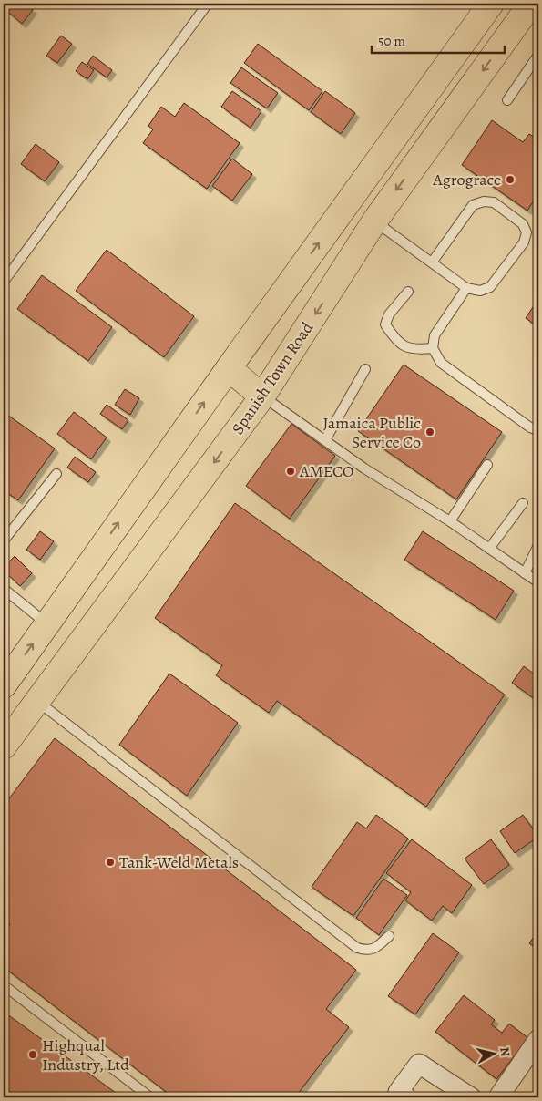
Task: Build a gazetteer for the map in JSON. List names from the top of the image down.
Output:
{
  "streets": {
    "highway": ["Spanish Town Road"]
  },
  "places": [
    "Agrograce",
    "Jamaica Public Service Co",
    "AMECO",
    "Tank-Weld Metals",
    "Highqual Industry, Ltd"
  ],
  "scale_bar": "50 m",
  "north": "right"
}
